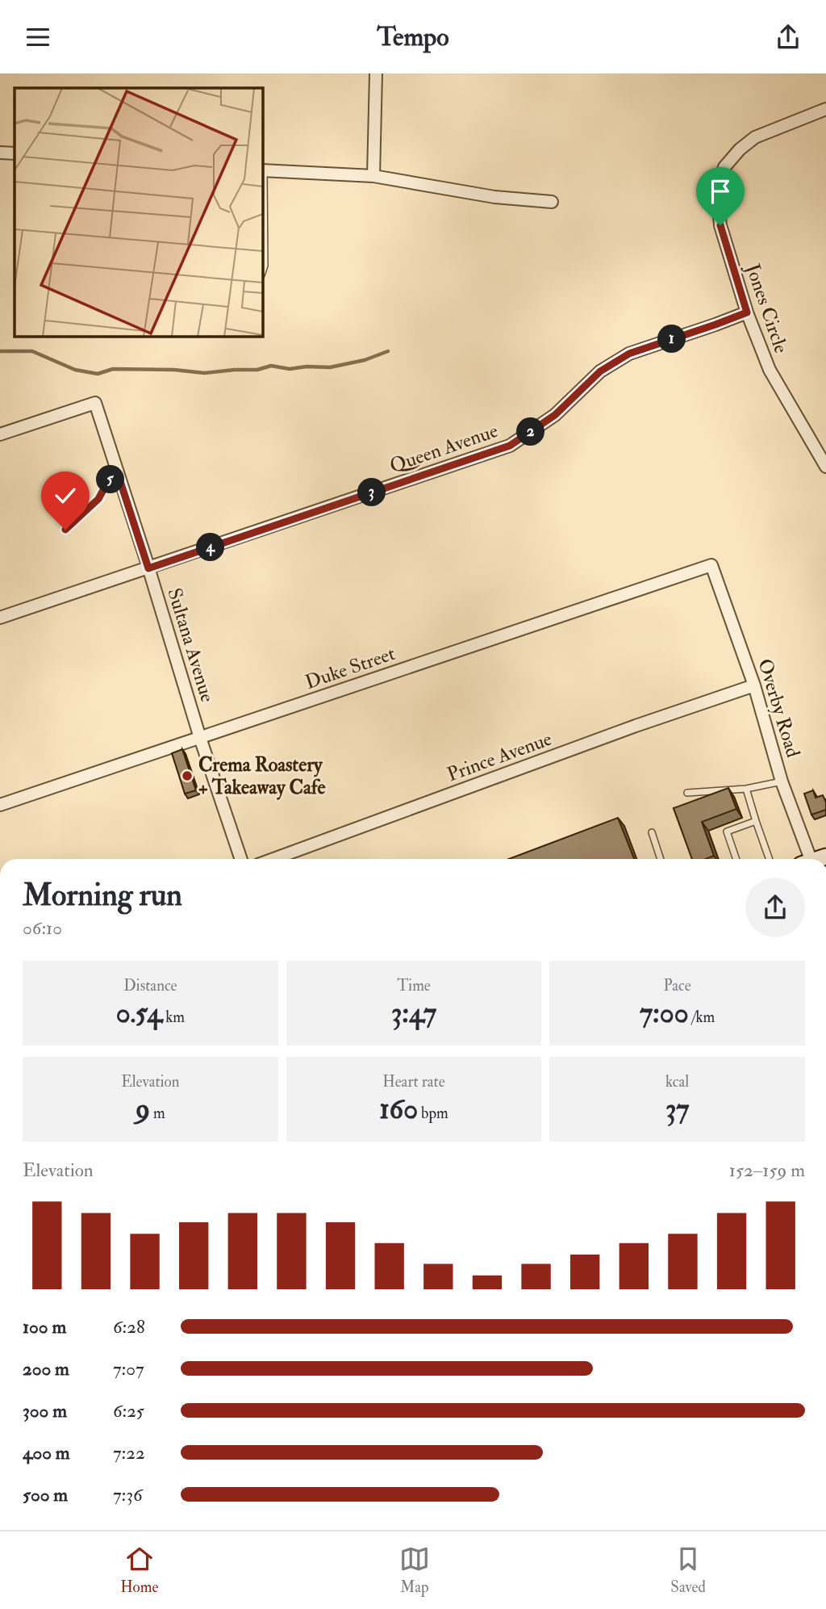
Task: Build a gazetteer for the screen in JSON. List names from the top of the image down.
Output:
{
  "streets": {
    "street": [
      "Jones Circle",
      "Queen Avenue",
      "Sultana Avenue",
      "Duke Street",
      "Overby Road",
      "Prince Avenue"
    ]
  },
  "crossings": [
    ["Jones Circle", "Queen Avenue"],
    ["Queen Avenue", "Sultana Avenue"],
    ["Sultana Avenue", "Duke Street"],
    ["Duke Street", "Overby Road"],
    ["Overby Road", "Prince Avenue"]
  ],
  "places": ["Crema Roastery + Takeaway Cafe"],
  "page": {
    "header": "Tempo",
    "pins": [
      "1",
      "2",
      "5",
      "3",
      "4"
    ],
    "heading": ["Morning run", "06:10"],
    "stats": [
      ["Distance", "0.54 km"],
      ["Time", "3:47"],
      ["Pace", "7:00 /km"],
      ["Elevation", "9 m"],
      ["Heart rate", "160 bpm"],
      ["kcal", "37"]
    ],
    "chart": ["Elevation", "152–159 m"],
    "list": [
      {
        "name": "100 m",
        "note": "6:28"
      },
      {
        "name": "200 m",
        "note": "7:07"
      },
      {
        "name": "300 m",
        "note": "6:25"
      },
      {
        "name": "400 m",
        "note": "7:22"
      },
      {
        "name": "500 m",
        "note": "7:36"
      }
    ],
    "tabs": ["Home", "Map", "Saved"]
  }
}
